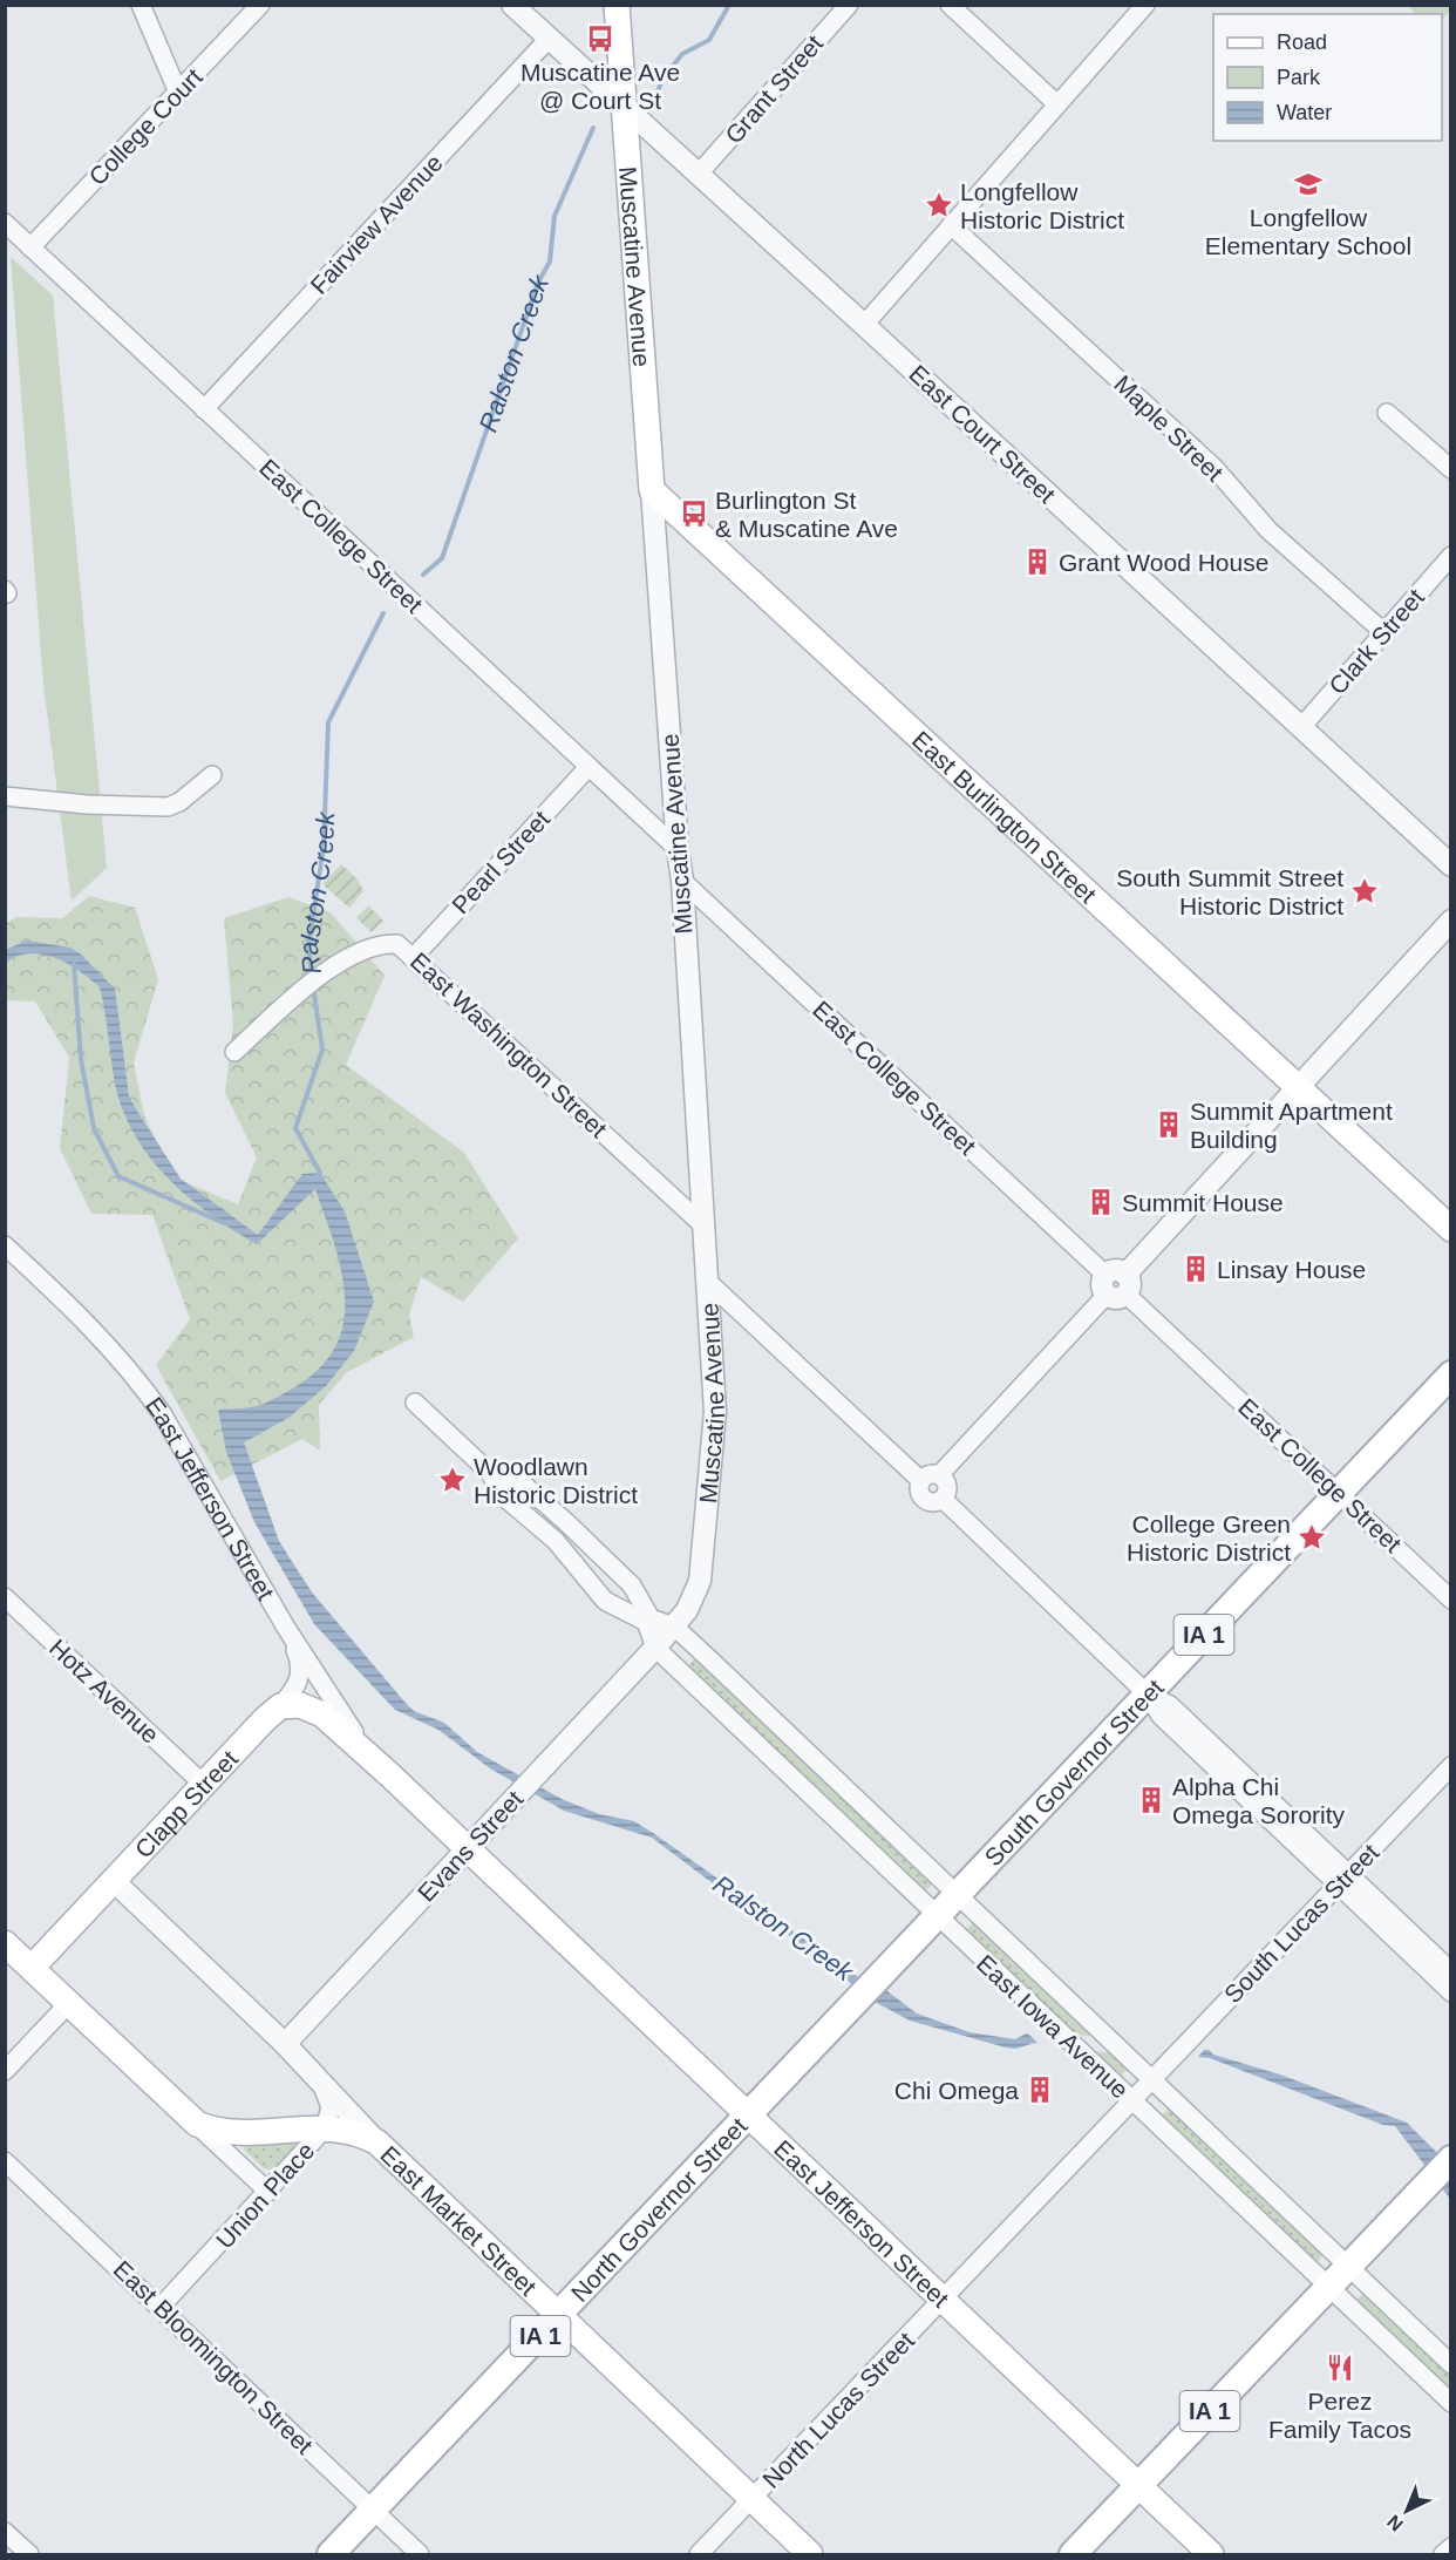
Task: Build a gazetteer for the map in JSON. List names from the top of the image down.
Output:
{
  "streets": {
    "main road": [
      "Muscatine Avenue",
      "East Burlington Street",
      "East Jefferson Street",
      "IA 1",
      "South Governor Street",
      "Clapp Street",
      "North Governor Street",
      "East Market Street"
    ],
    "street": [
      "Grant Street",
      "College Court",
      "Fairview Avenue",
      "Maple Street",
      "East Court Street",
      "East College Street",
      "Clark Street",
      "Pearl Street",
      "East Washington Street",
      "Hotz Avenue",
      "Evans Street",
      "South Lucas Street",
      "East Iowa Avenue",
      "Union Place",
      "East Bloomington Street",
      "North Lucas Street"
    ]
  },
  "crossings": [
    ["Grant Street", "East Court Street"],
    ["College Court", "East College Street"],
    ["Fairview Avenue", "East Court Street"],
    ["Fairview Avenue", "East College Street"],
    ["Muscatine Avenue", "East Court Street"],
    ["Muscatine Avenue", "East College Street"],
    ["Muscatine Avenue", "East Burlington Street"],
    ["Muscatine Avenue", "East Washington Street"],
    ["Muscatine Avenue", "Evans Street"],
    ["Muscatine Avenue", "East Iowa Avenue"],
    ["Maple Street", "Clark Street"],
    ["East Court Street", "Clark Street"],
    ["East College Street", "Pearl Street"],
    ["East College Street", "South Governor Street"],
    ["Pearl Street", "East Washington Street"],
    ["East Jefferson Street", "IA 1"],
    ["East Jefferson Street", "Clapp Street"],
    ["East Jefferson Street", "Evans Street"],
    ["East Jefferson Street", "North Governor Street"],
    ["East Jefferson Street", "North Lucas Street"],
    ["IA 1", "East Iowa Avenue"],
    ["Hotz Avenue", "Clapp Street"],
    ["South Governor Street", "East Iowa Avenue"],
    ["South Governor Street", "North Governor Street"],
    ["Clapp Street", "East Market Street"],
    ["Evans Street", "East Iowa Avenue"],
    ["Evans Street", "East Market Street"],
    ["South Lucas Street", "East Iowa Avenue"],
    ["South Lucas Street", "North Lucas Street"],
    ["East Iowa Avenue", "North Governor Street"],
    ["East Iowa Avenue", "North Lucas Street"],
    ["Union Place", "East Market Street"],
    ["Union Place", "East Bloomington Street"],
    ["North Governor Street", "East Market Street"],
    ["North Governor Street", "East Bloomington Street"],
    ["East Market Street", "North Lucas Street"]
  ],
  "water": ["Ralston Creek"],
  "places": {
    "bus stop": ["Muscatine Ave @ Court St", "Burlington St & Muscatine Ave"],
    "school or university": ["Longfellow Elementary School"],
    "place": [
      "Longfellow Historic District",
      "South Summit Street Historic District",
      "Woodlawn Historic District",
      "College Green Historic District"
    ],
    "building": [
      "Grant Wood House",
      "Summit Apartment Building",
      "Summit House",
      "Linsay House",
      "Alpha Chi Omega Sorority",
      "Chi Omega"
    ],
    "restaurant": ["Perez Family Tacos"]
  },
  "legend": ["Road", "Park", "Water"],
  "north": "bottom left"
}
